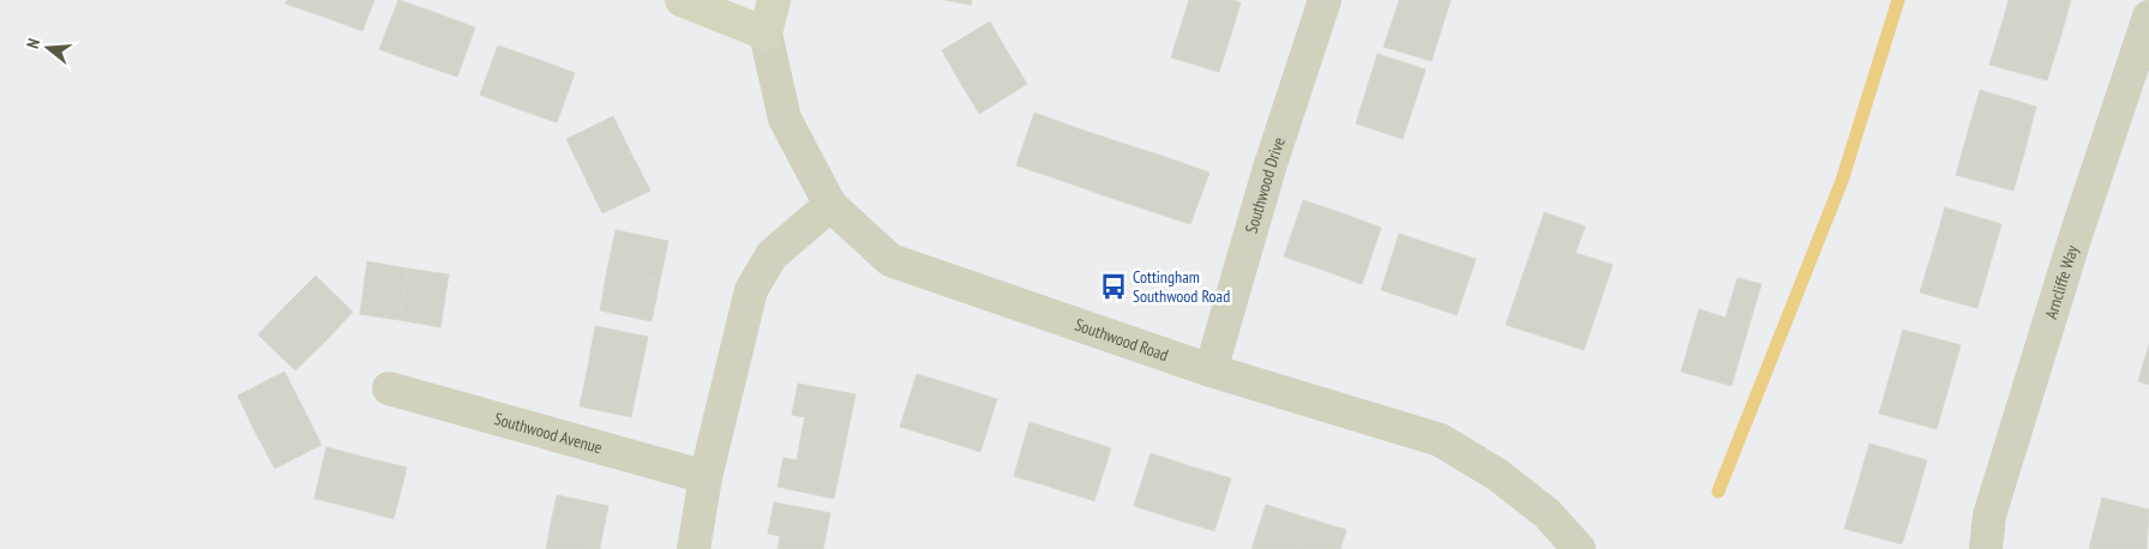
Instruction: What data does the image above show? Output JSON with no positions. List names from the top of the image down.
{
  "streets": {
    "street": [
      "Southwood Drive",
      "Arncliffe Way",
      "Southwood Road",
      "Southwood Avenue"
    ]
  },
  "crossings": [
    ["Southwood Drive", "Southwood Road"]
  ],
  "places": {
    "bus stop": ["Cottingham Southwood Road"]
  },
  "north": "left"
}
